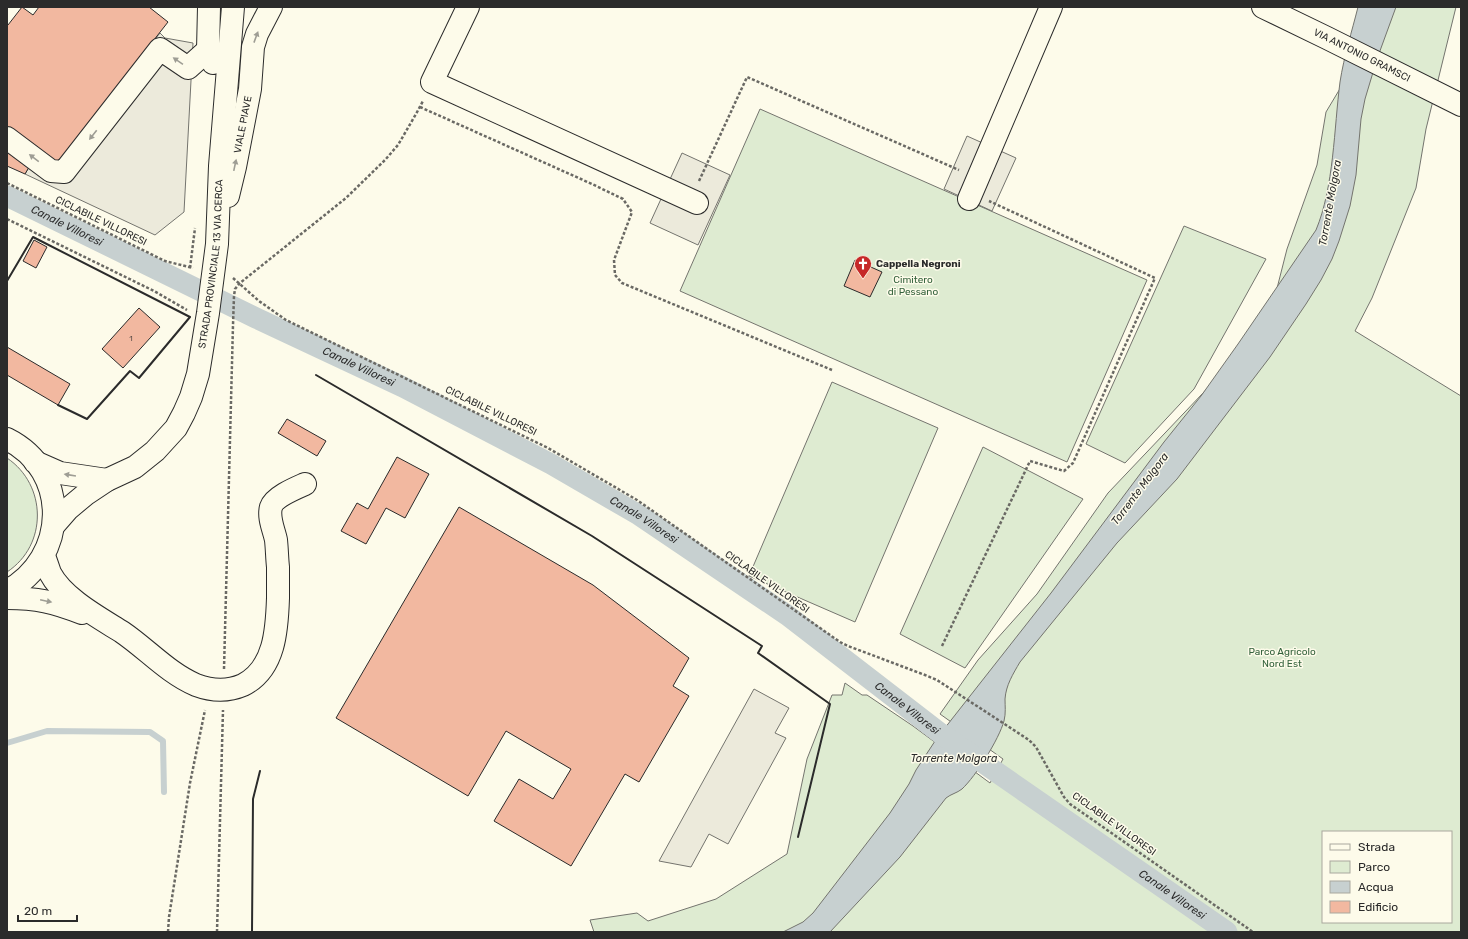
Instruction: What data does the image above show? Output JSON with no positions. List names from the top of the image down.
{
  "streets": {
    "street": ["VIA ANTONIO GRAMSCI", "VIALE PIAVE", "STRADA PROVINCIALE 13 VIA CERCA"],
    "path": ["CICLABILE VILLORESI"]
  },
  "crossings": [
    ["VIALE PIAVE", "STRADA PROVINCIALE 13 VIA CERCA"]
  ],
  "one_way": ["VIALE PIAVE"],
  "water": ["Torrente Molgora", "Canale Villoresi"],
  "parks": ["Cimitero di Pessano", "Parco Agricolo Nord Est"],
  "places": {
    "church": ["Cappella Negroni"]
  },
  "house_numbers": ["1"],
  "legend": [
    "Strada",
    "Parco",
    "Acqua",
    "Edificio"
  ],
  "scale_bar": "20 m"
}
